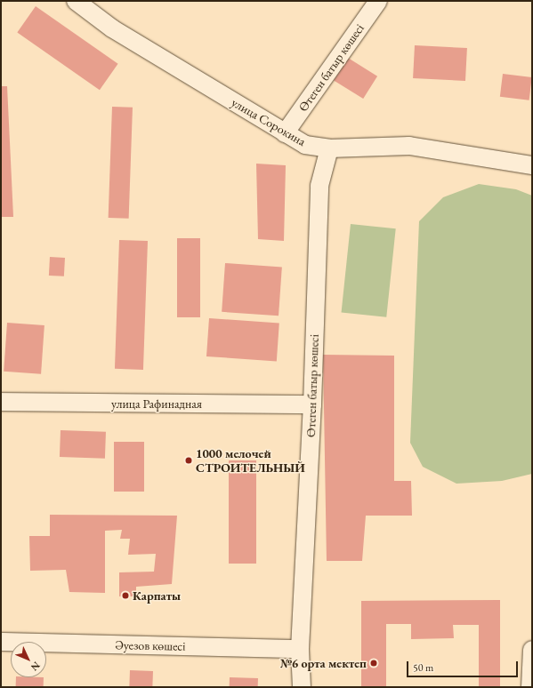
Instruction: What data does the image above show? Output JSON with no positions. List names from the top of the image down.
{
  "streets": {
    "street": [
      "Өтеген батыр көшесі",
      "улица Сорокина",
      "улица Рафинадная",
      "Әуезов көшесі"
    ]
  },
  "crossings": [
    ["Өтеген батыр көшесі", "улица Сорокина"],
    ["Өтеген батыр көшесі", "улица Рафинадная"],
    ["Өтеген батыр көшесі", "Әуезов көшесі"]
  ],
  "places": ["1000 мелочей СТРОИТЕЛЬНЫЙ", "Карпаты", "№6 орта мектеп"],
  "scale_bar": "50 m",
  "north": "bottom right"
}
